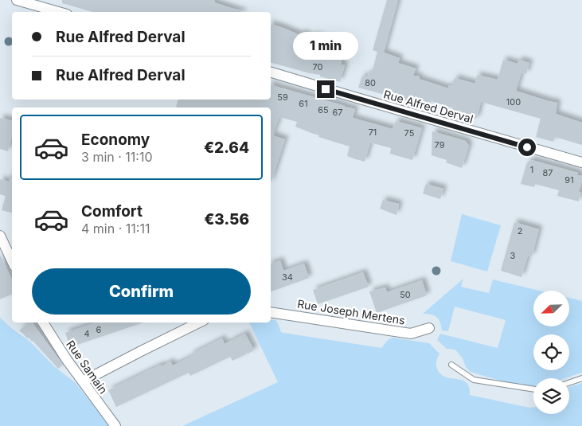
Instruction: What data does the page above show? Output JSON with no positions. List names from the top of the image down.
{
  "streets": {
    "street": ["Rue Alfred Derval", "Rue Joseph Mertens", "Rue Samain"]
  },
  "house_numbers": [
    "70",
    "80",
    "59",
    "100",
    "61",
    "65",
    "67",
    "71",
    "75",
    "79",
    "1",
    "87",
    "91",
    "2",
    "3",
    "34",
    "50",
    "6",
    "4"
  ],
  "north": "bottom left",
  "page": {
    "banner": ["Rue Alfred Derval", "Rue Alfred Derval"],
    "bubble": "1 min",
    "list": [
      {
        "name": "Economy",
        "note": "3 min · 11:10",
        "value": "€2.64"
      },
      {
        "name": "Comfort",
        "note": "4 min · 11:11",
        "value": "€3.56"
      }
    ],
    "buttons": "Confirm"
  }
}
